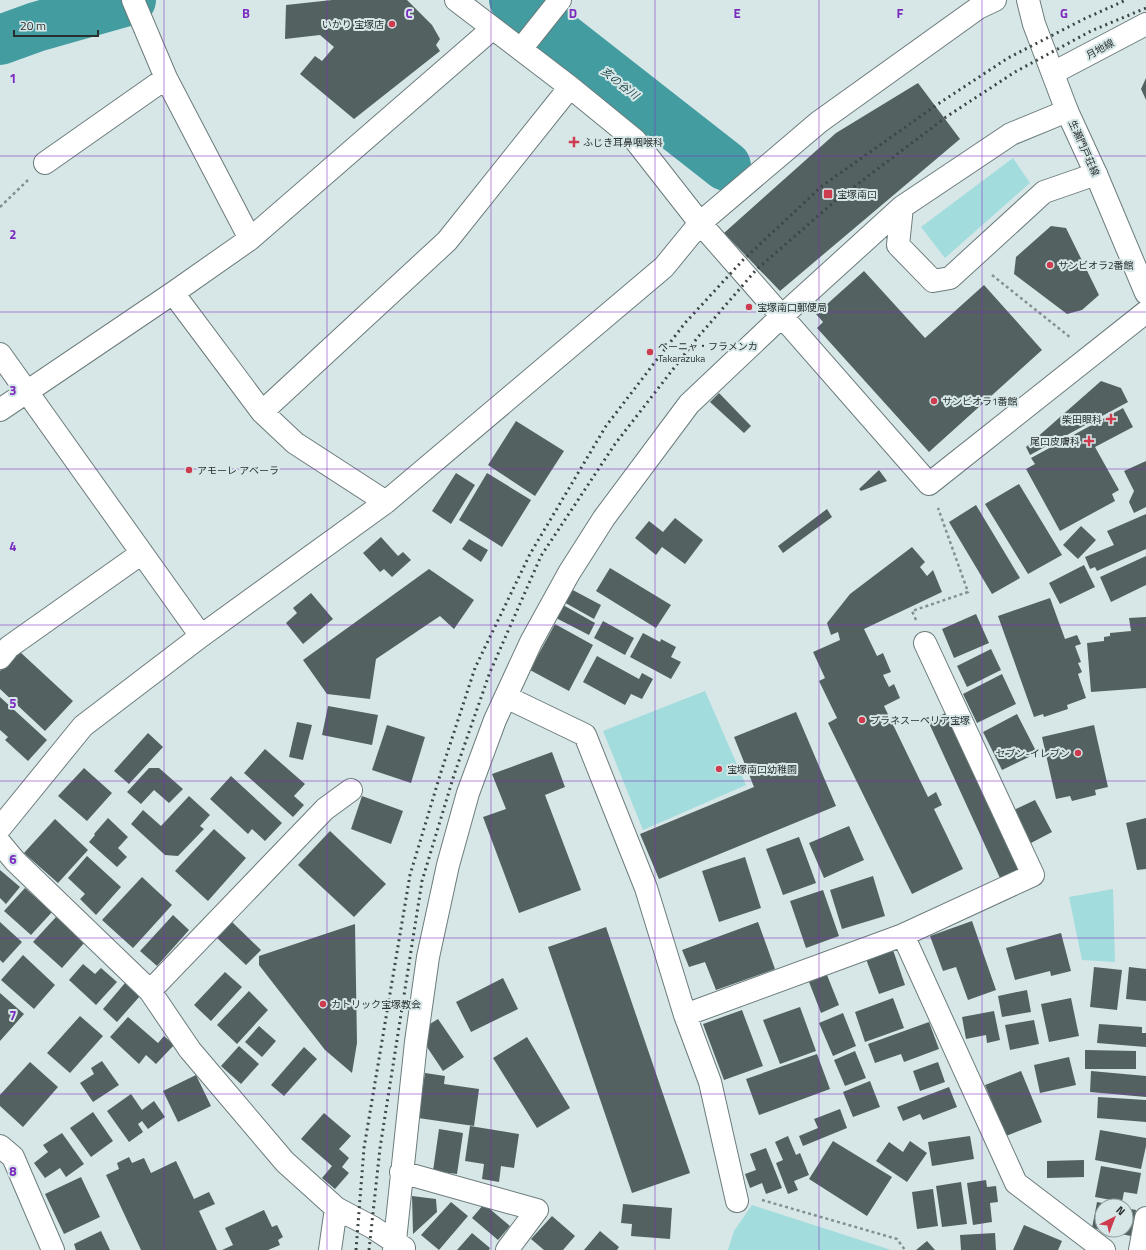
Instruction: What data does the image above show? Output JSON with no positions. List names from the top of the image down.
{
  "streets": {
    "street": ["月地線", "生瀬門戸荘線"]
  },
  "crossings": [
    ["月地線", "生瀬門戸荘線"]
  ],
  "water": ["亥の谷川"],
  "places": {
    "other": [
      "いかり 宝塚店",
      "サンビオラ2番館",
      "宝塚南口郵便局",
      "ペーニャ・フラメンカ Takarazuka",
      "サンビオラ1番館",
      "アモーレ アベーラ",
      "プラネスーペリア宝塚",
      "セブン-イレブン",
      "宝塚南口幼稚園",
      "カトリック宝塚教会"
    ],
    "health": ["ふじき耳鼻咽喉科", "柴田眼科", "尾口皮膚科"],
    "transit": ["宝塚南口"]
  },
  "scale_bar": "20 m",
  "north": "top right",
  "grid": {
    "columns": [
      "B",
      "C",
      "D",
      "E",
      "F",
      "G"
    ],
    "rows": [
      "1",
      "2",
      "3",
      "4",
      "5",
      "6",
      "7",
      "8"
    ]
  }
}
